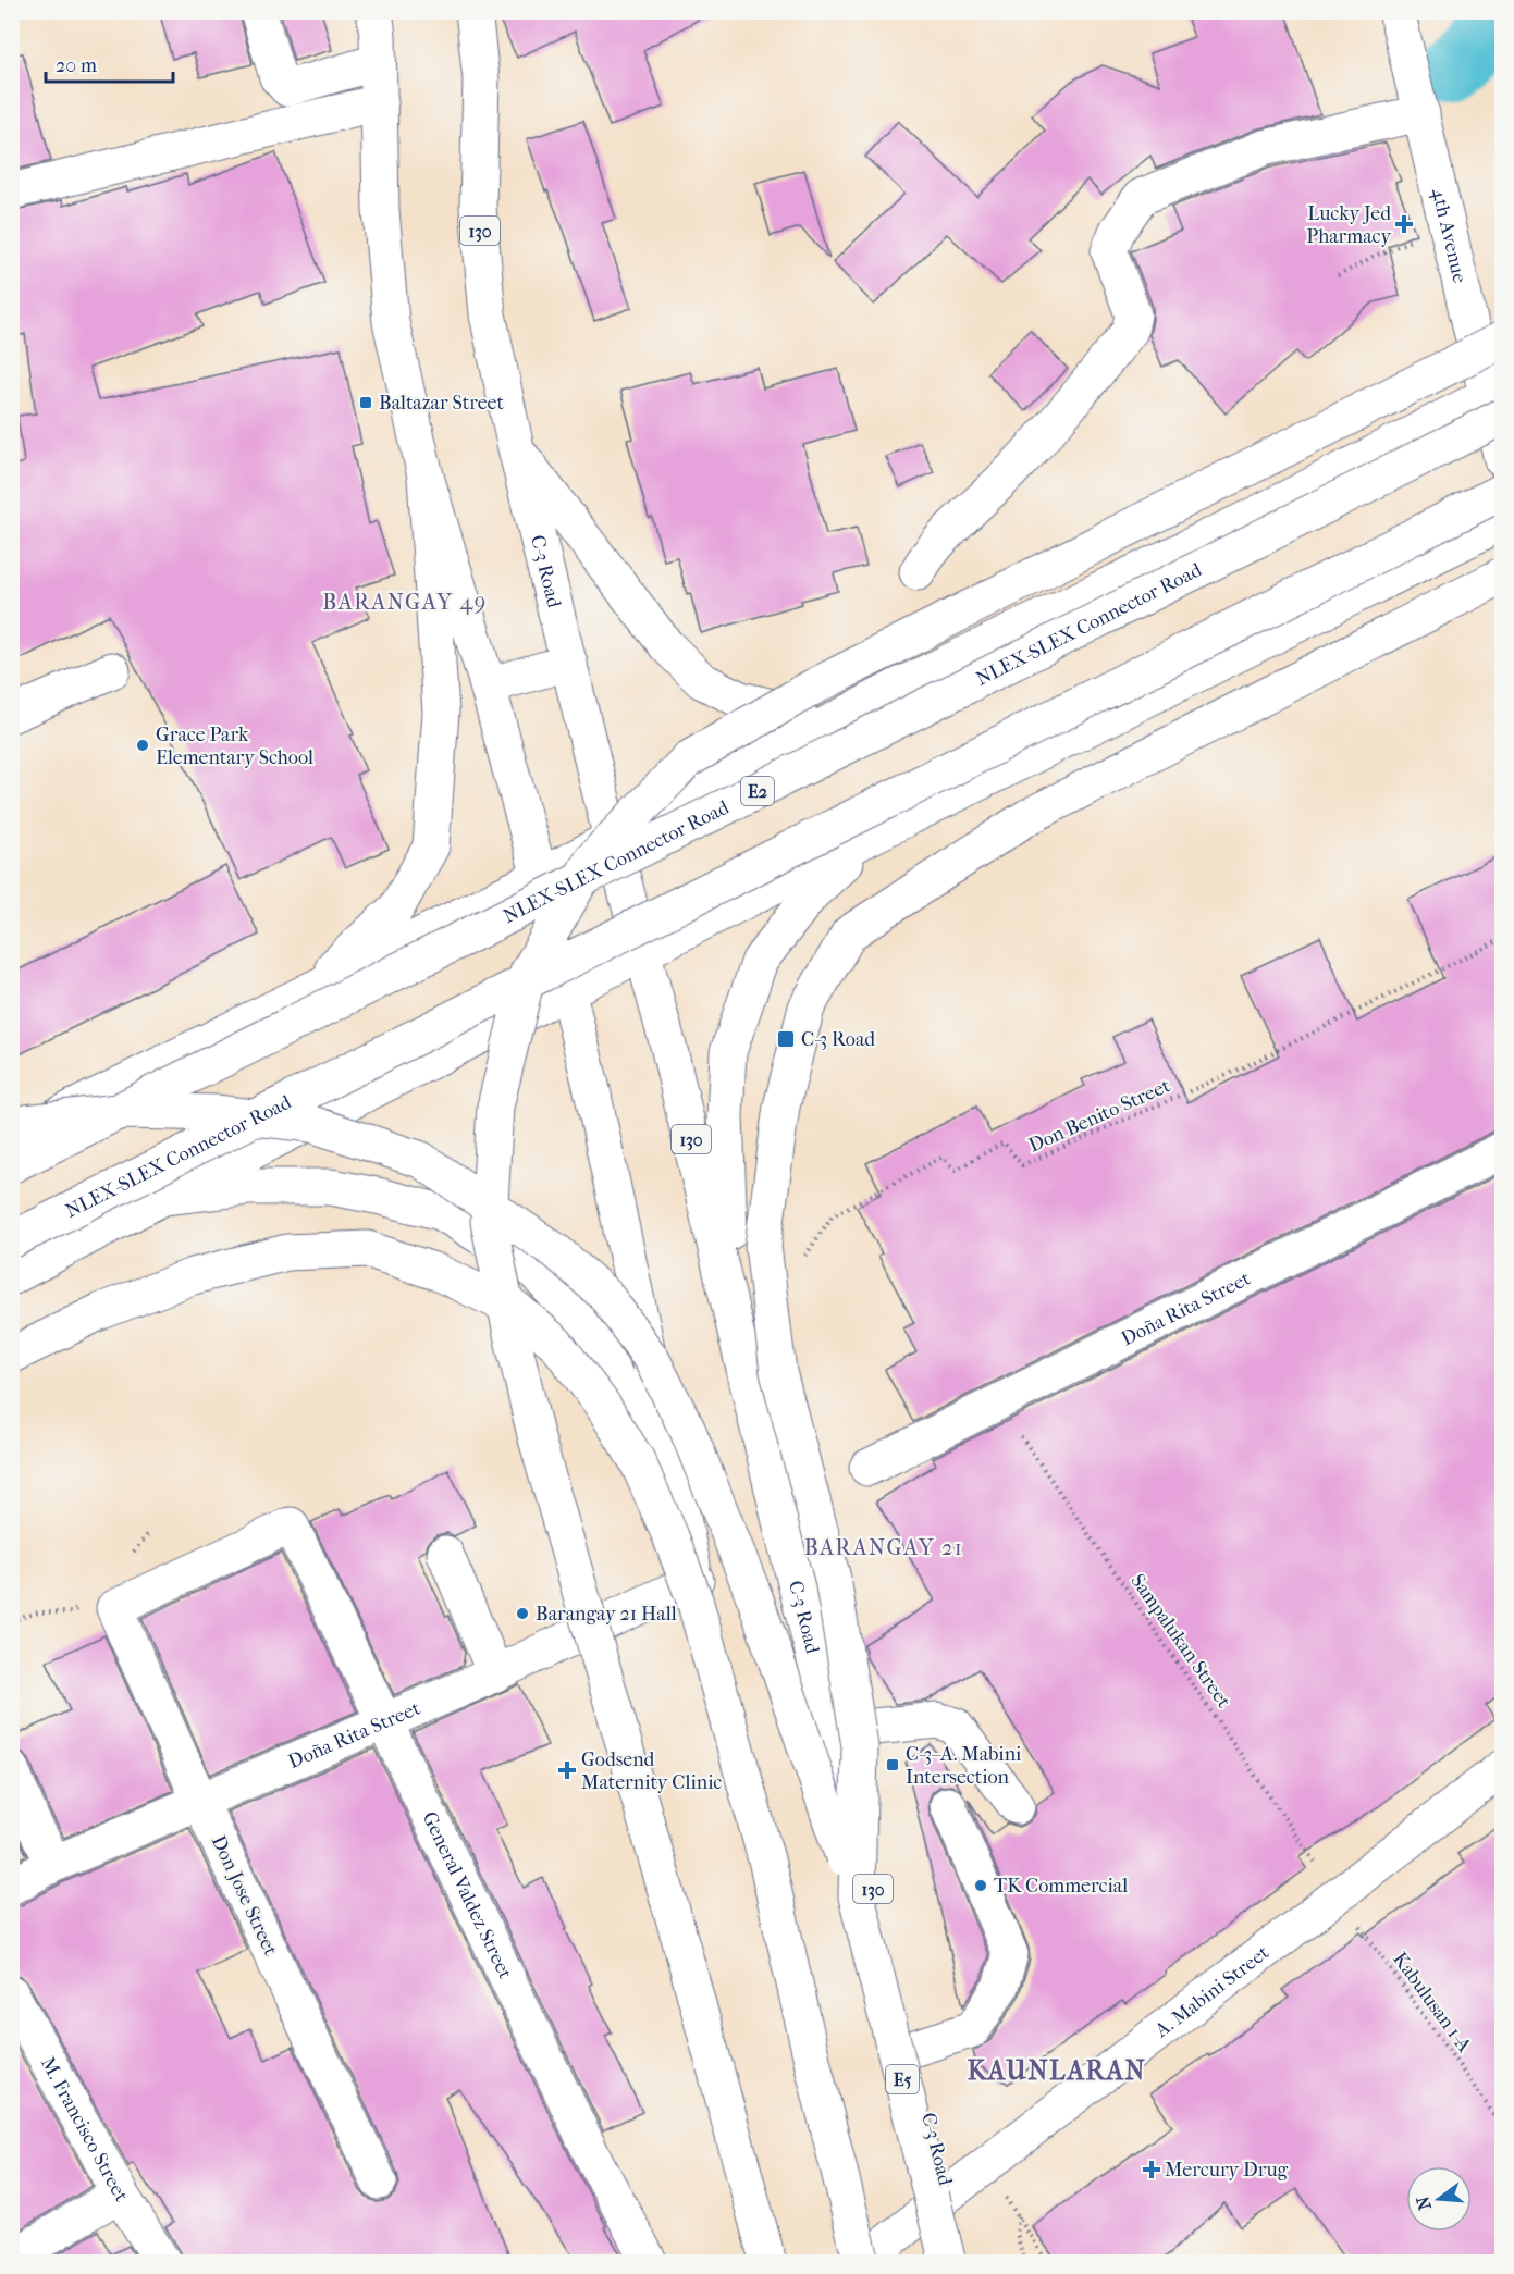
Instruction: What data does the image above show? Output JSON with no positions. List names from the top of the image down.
{
  "streets": {
    "main road": [
      "130",
      "4th Avenue",
      "C-3 Road",
      "NLEX-SLEX Connector Road",
      "E2",
      "Doña Rita Street",
      "Don Jose Street",
      "General Valdez Street",
      "A. Mabini Street",
      "E5",
      "M. Francisco Street"
    ],
    "path": ["Don Benito Street", "Sampalukan Street", "Kabulusan 1-A"]
  },
  "crossings": [
    ["4th Avenue", "NLEX-SLEX Connector Road"],
    ["C-3 Road", "A. Mabini Street"],
    ["Doña Rita Street", "Sampalukan Street"],
    ["Doña Rita Street", "Don Jose Street"],
    ["Doña Rita Street", "General Valdez Street"],
    ["Sampalukan Street", "A. Mabini Street"],
    ["Sampalukan Street", "Kabulusan 1-A"],
    ["Don Jose Street", "General Valdez Street"],
    ["A. Mabini Street", "Kabulusan 1-A"]
  ],
  "districts": ["BARANGAY 49", "BARANGAY 21", "KAUNLARAN"],
  "places": {
    "health": ["Lucky Jed Pharmacy", "Godsend Maternity Clinic", "Mercury Drug"],
    "transit": ["Baltazar Street", "C-3 Road", "C-3–A. Mabini Intersection"],
    "other": ["Grace Park Elementary School", "Barangay 21 Hall", "TK Commercial"]
  },
  "scale_bar": "20 m",
  "north": "left"
}
